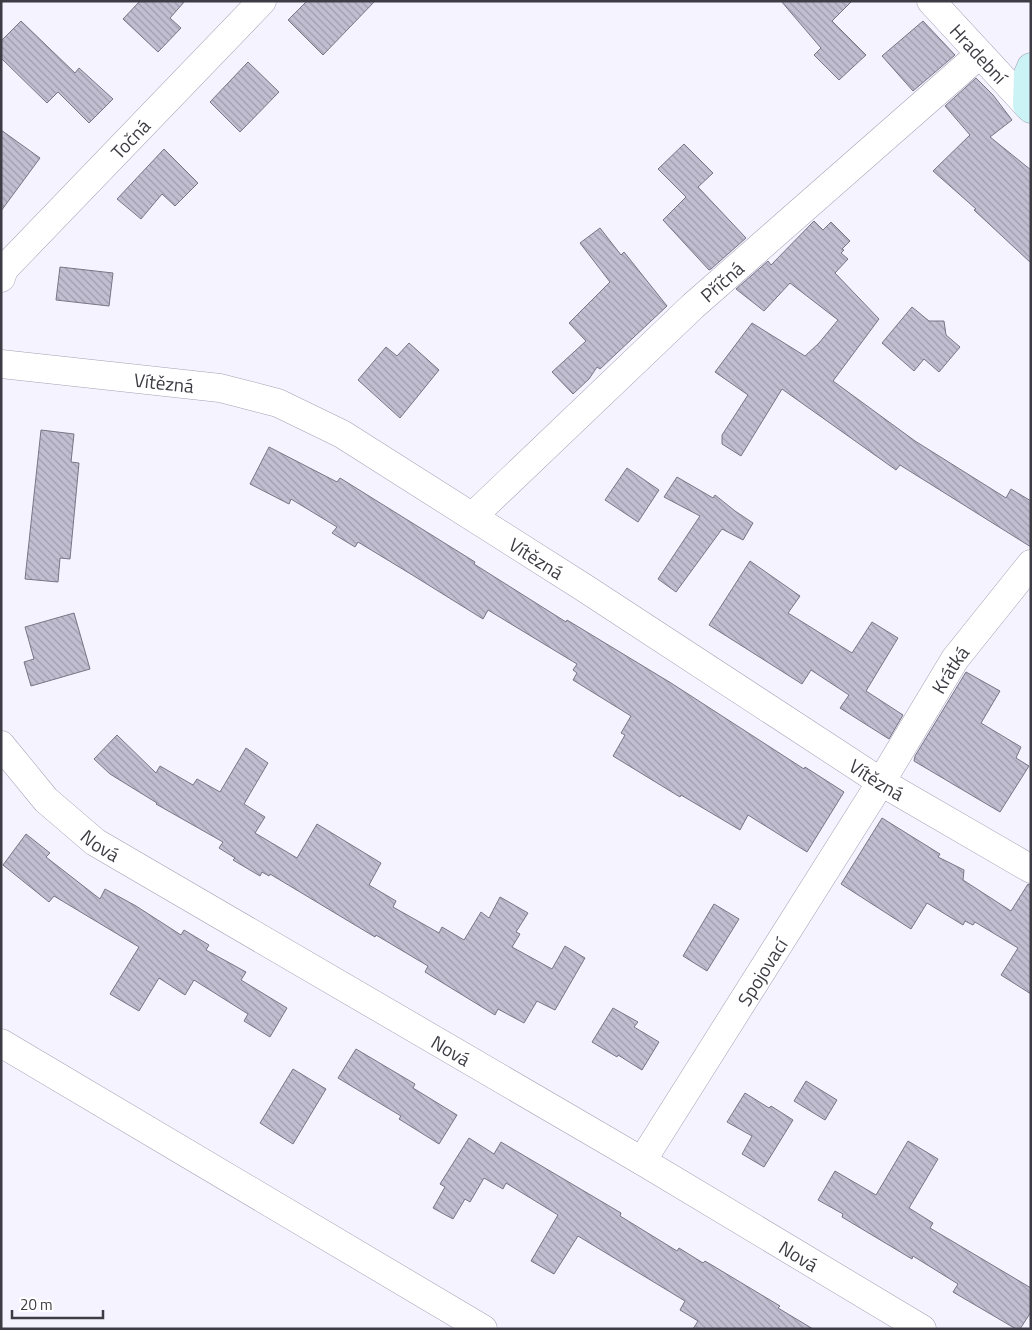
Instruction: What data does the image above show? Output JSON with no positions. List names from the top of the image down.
{
  "streets": {
    "street": [
      "Hradební",
      "Točná",
      "Příčná",
      "Vítězná",
      "Krátká",
      "Nová",
      "Spojovací"
    ]
  },
  "crossings": [
    ["Hradební", "Příčná"],
    ["Příčná", "Vítězná"],
    ["Vítězná", "Krátká"],
    ["Vítězná", "Spojovací"],
    ["Krátká", "Spojovací"],
    ["Nová", "Spojovací"]
  ],
  "scale_bar": "20 m"
}
